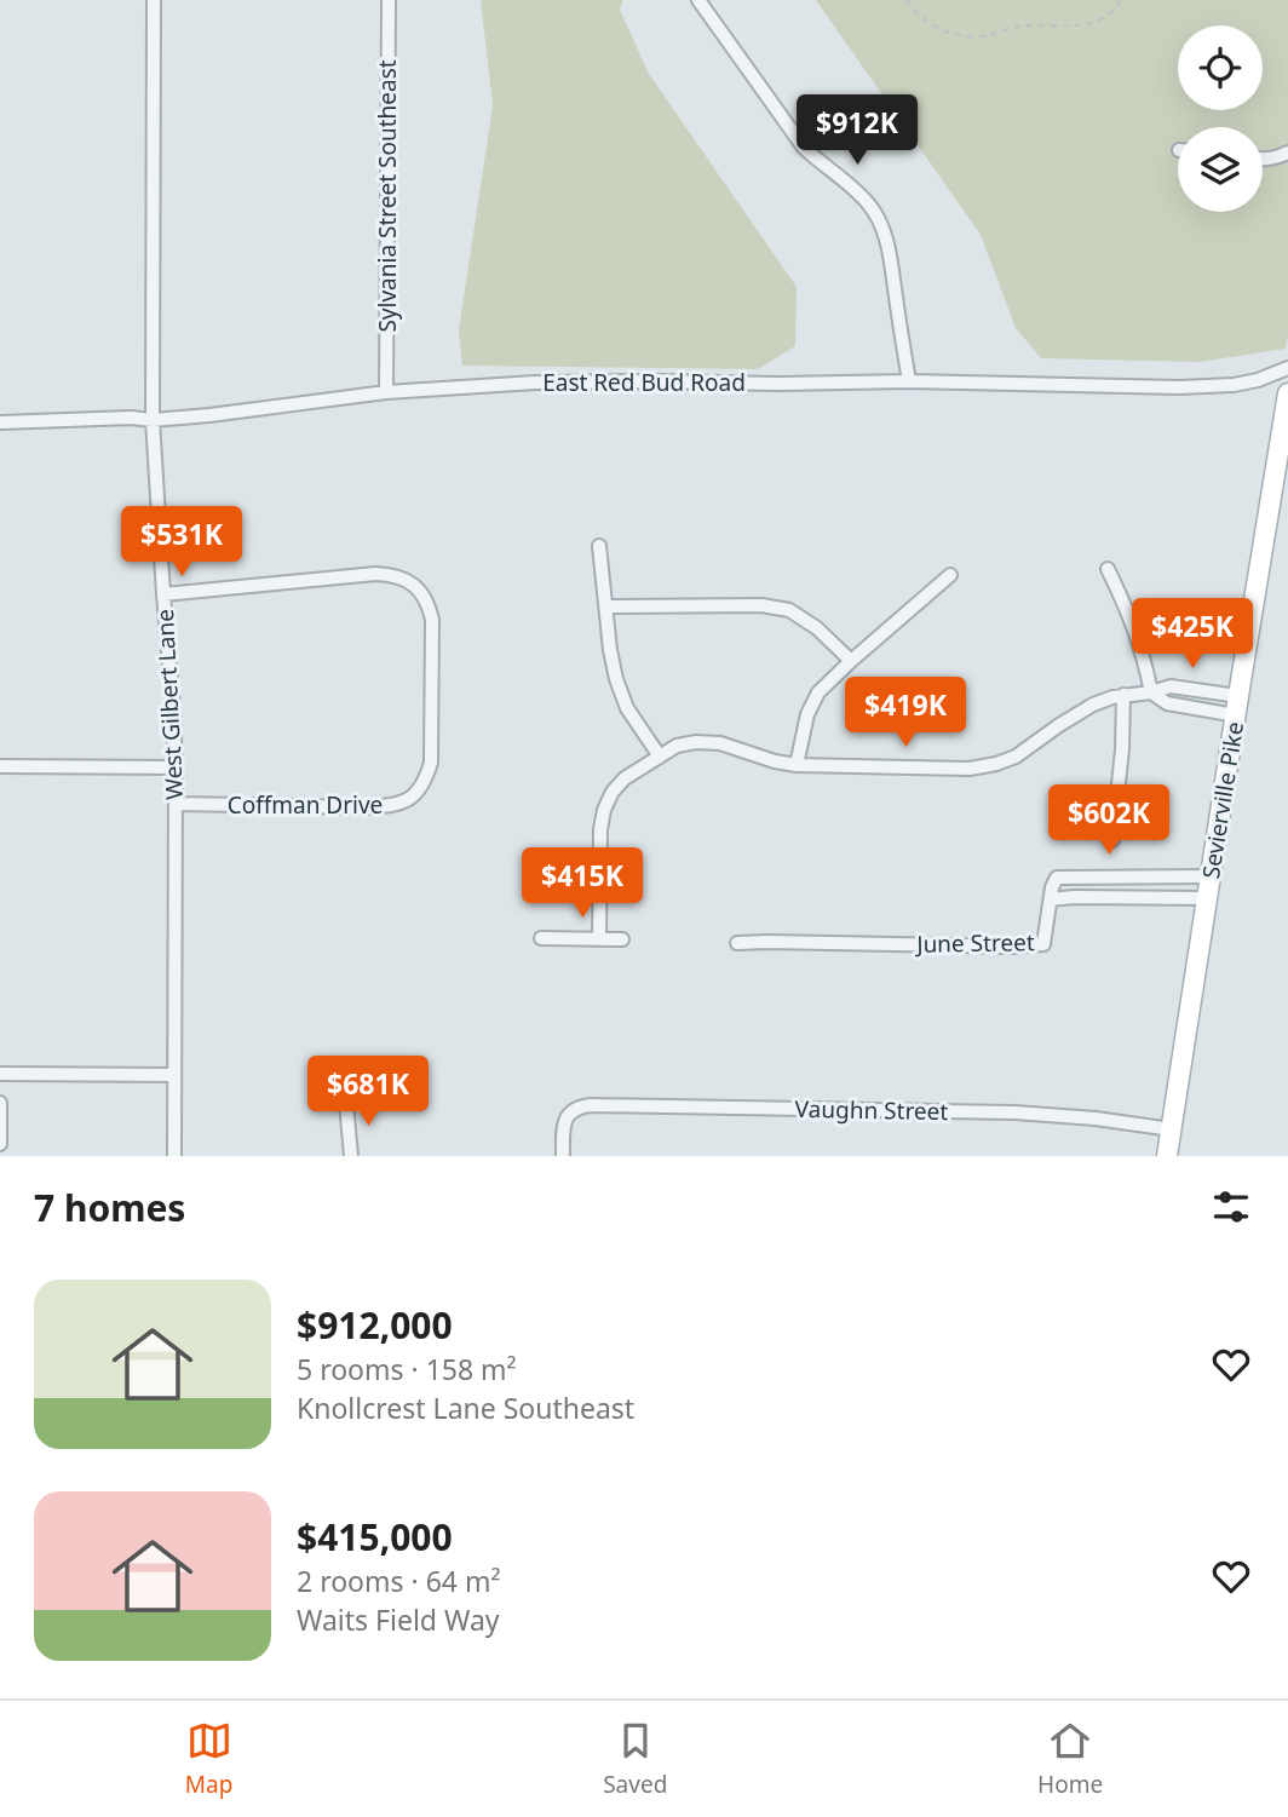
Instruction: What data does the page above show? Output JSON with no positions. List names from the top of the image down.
{
  "streets": {
    "street": [
      "Sylvania Street Southeast",
      "East Red Bud Road",
      "West Gilbert Lane",
      "Sevierville Pike",
      "Coffman Drive",
      "June Street",
      "Vaughn Street"
    ]
  },
  "crossings": [
    ["Sylvania Street Southeast", "East Red Bud Road"],
    ["East Red Bud Road", "West Gilbert Lane"],
    ["West Gilbert Lane", "Coffman Drive"],
    ["Sevierville Pike", "June Street"],
    ["Sevierville Pike", "Vaughn Street"]
  ],
  "page": {
    "price": [
      "$912K",
      "$531K",
      "$425K",
      "$419K",
      "$602K",
      "$415K",
      "$681K"
    ],
    "heading": "7 homes",
    "list": [
      {
        "name": "$912,000",
        "note": "5 rooms · 158 m² · Knollcrest Lane Southeast"
      },
      {
        "name": "$415,000",
        "note": "2 rooms · 64 m² · Waits Field Way"
      }
    ],
    "tabs": ["Map", "Saved", "Home"]
  }
}
